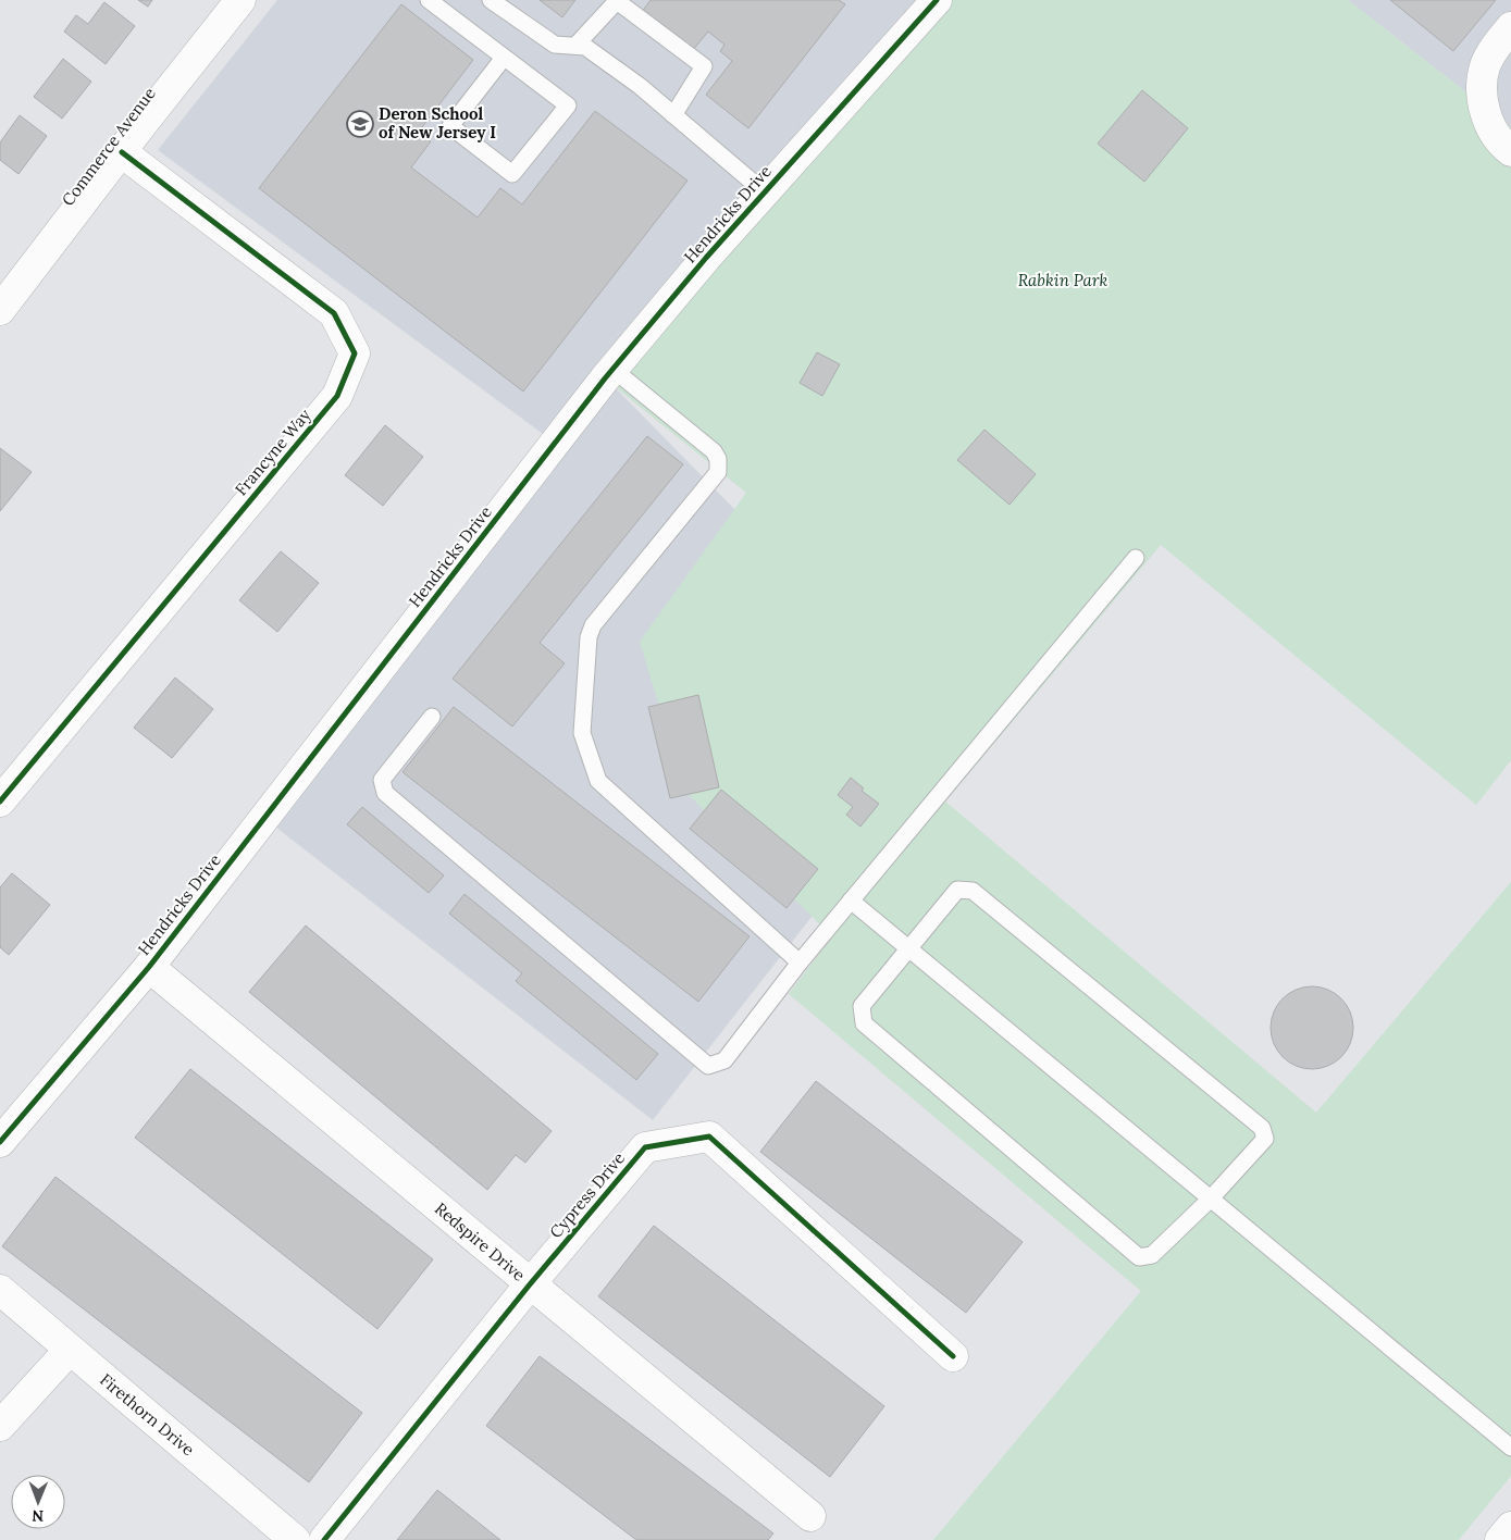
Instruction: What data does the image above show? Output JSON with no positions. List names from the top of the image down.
{
  "streets": {
    "street": [
      "Commerce Avenue",
      "Hendricks Drive",
      "Francyne Way",
      "Cypress Drive",
      "Redspire Drive",
      "Firethorn Drive"
    ]
  },
  "crossings": [
    ["Commerce Avenue", "Francyne Way"],
    ["Hendricks Drive", "Redspire Drive"],
    ["Cypress Drive", "Redspire Drive"]
  ],
  "parks": ["Rabkin Park"],
  "places": {
    "school or university": ["Deron School of New Jersey I"]
  },
  "north": "bottom"
}
